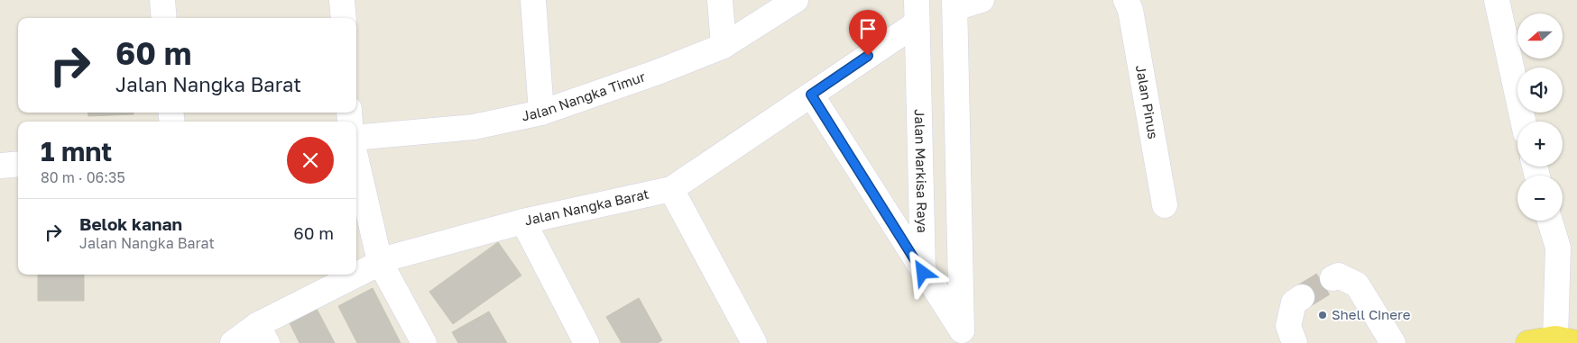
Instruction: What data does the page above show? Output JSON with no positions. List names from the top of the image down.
{
  "streets": {
    "street": [
      "Jalan Nangka Timur",
      "Jalan Pinus",
      "Jalan Markisa Raya",
      "Jalan Nangka Barat"
    ]
  },
  "crossings": [
    ["Jalan Markisa Raya", "Jalan Nangka Barat"]
  ],
  "places": ["Shell Cinere"],
  "north": "left",
  "page": {
    "map_buttons": ["+", "−"],
    "turn": ["60 m", "Jalan Nangka Barat"],
    "heading": ["1 mnt", "80 m · 06:35"],
    "list": [
      {
        "name": "Belok kanan",
        "note": "Jalan Nangka Barat",
        "value": "60 m"
      }
    ]
  }
}
